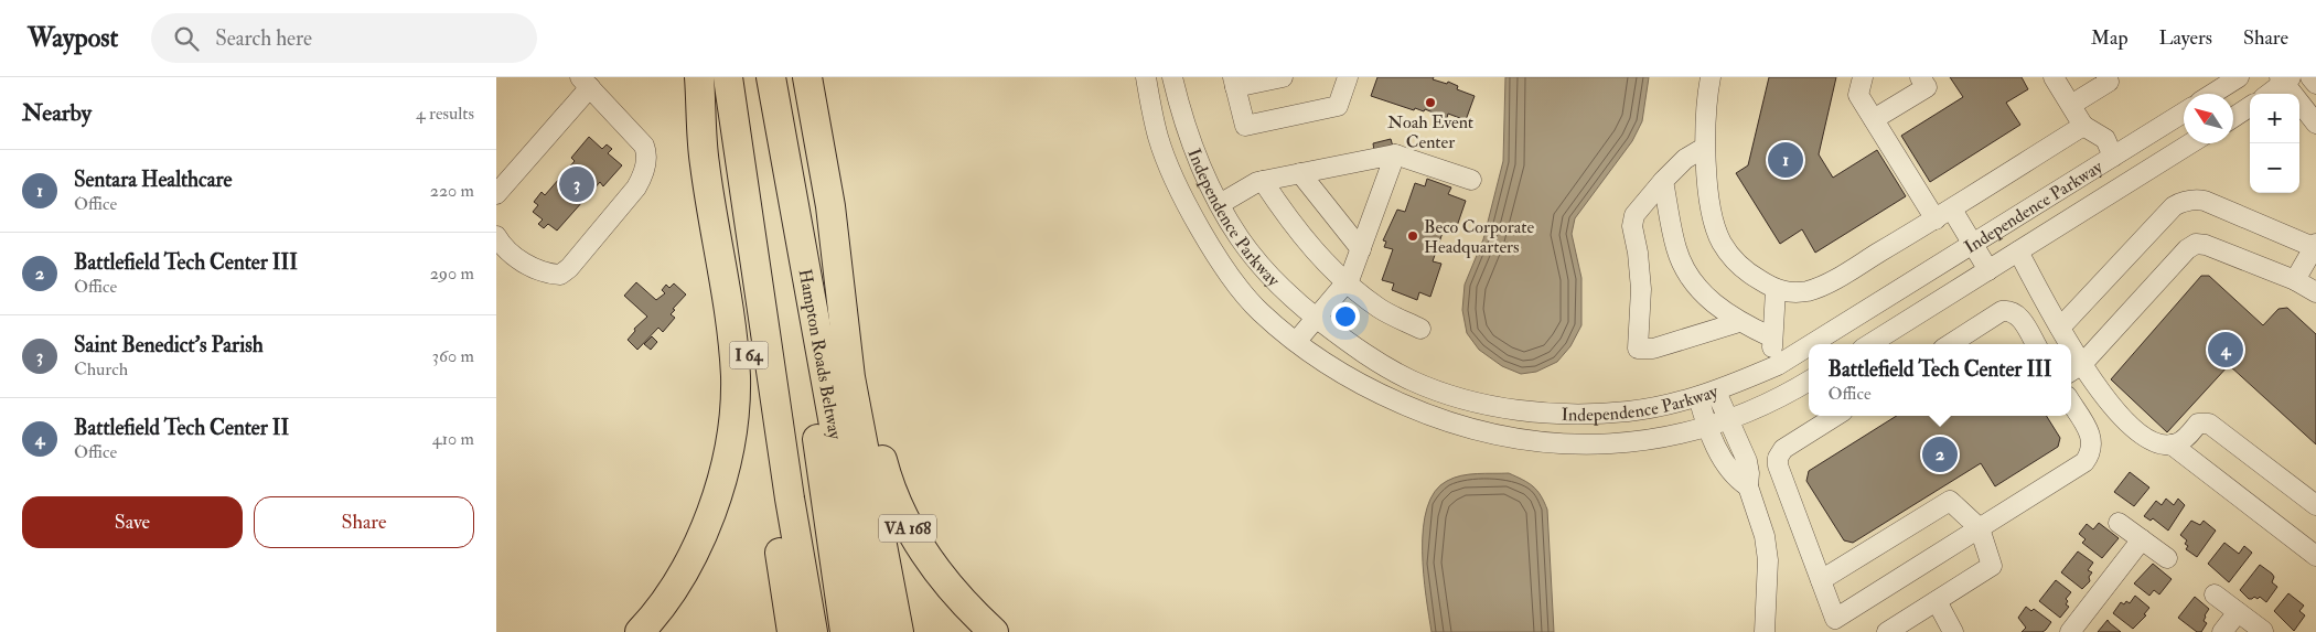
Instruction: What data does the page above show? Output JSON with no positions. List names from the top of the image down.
{
  "streets": {
    "highway": ["Hampton Roads Beltway", "I 64", "VA 168"],
    "street": ["Independence Parkway"]
  },
  "places": ["Noah Event Center", "Beco Corporate Headquarters"],
  "north": "top left",
  "page": {
    "header": "Waypost",
    "search": "Search here",
    "nav": ["Map", "Layers", "Share"],
    "heading": ["Nearby", "4 results"],
    "map_buttons": ["+", "−"],
    "pins": [
      "1",
      "3",
      "4",
      "2"
    ],
    "list": [
      {
        "mark": "1",
        "name": "Sentara Healthcare",
        "note": "Office",
        "value": "220 m"
      },
      {
        "mark": "2",
        "name": "Battlefield Tech Center III",
        "note": "Office",
        "value": "290 m"
      },
      {
        "mark": "3",
        "name": "Saint Benedict's Parish",
        "note": "Church",
        "value": "360 m"
      },
      {
        "mark": "4",
        "name": "Battlefield Tech Center II",
        "note": "Office",
        "value": "410 m"
      }
    ],
    "popup": ["Battlefield Tech Center III", "Office"],
    "buttons": ["Save", "Share"]
  }
}
